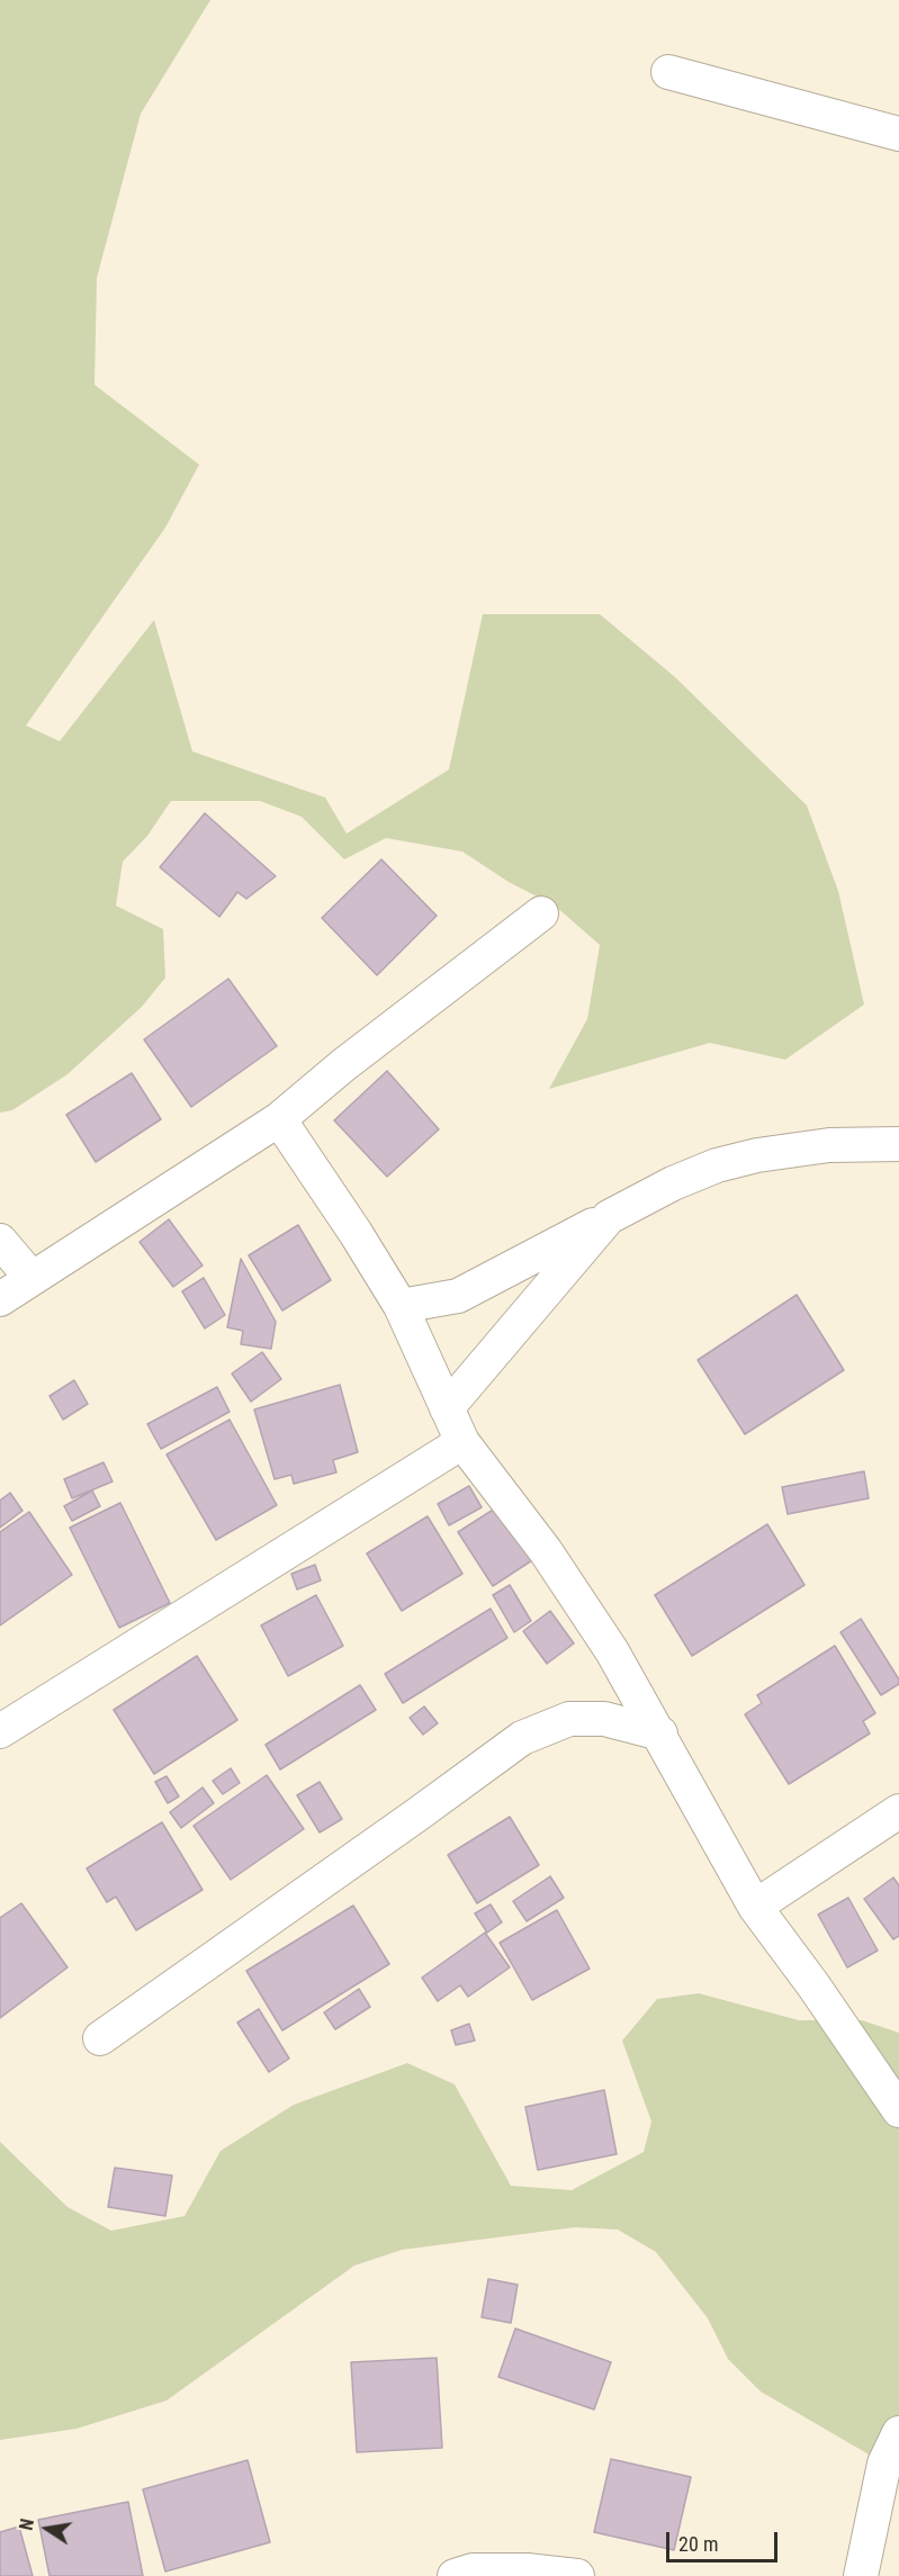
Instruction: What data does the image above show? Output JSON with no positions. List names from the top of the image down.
{
  "scale_bar": "20 m",
  "north": "left"
}
